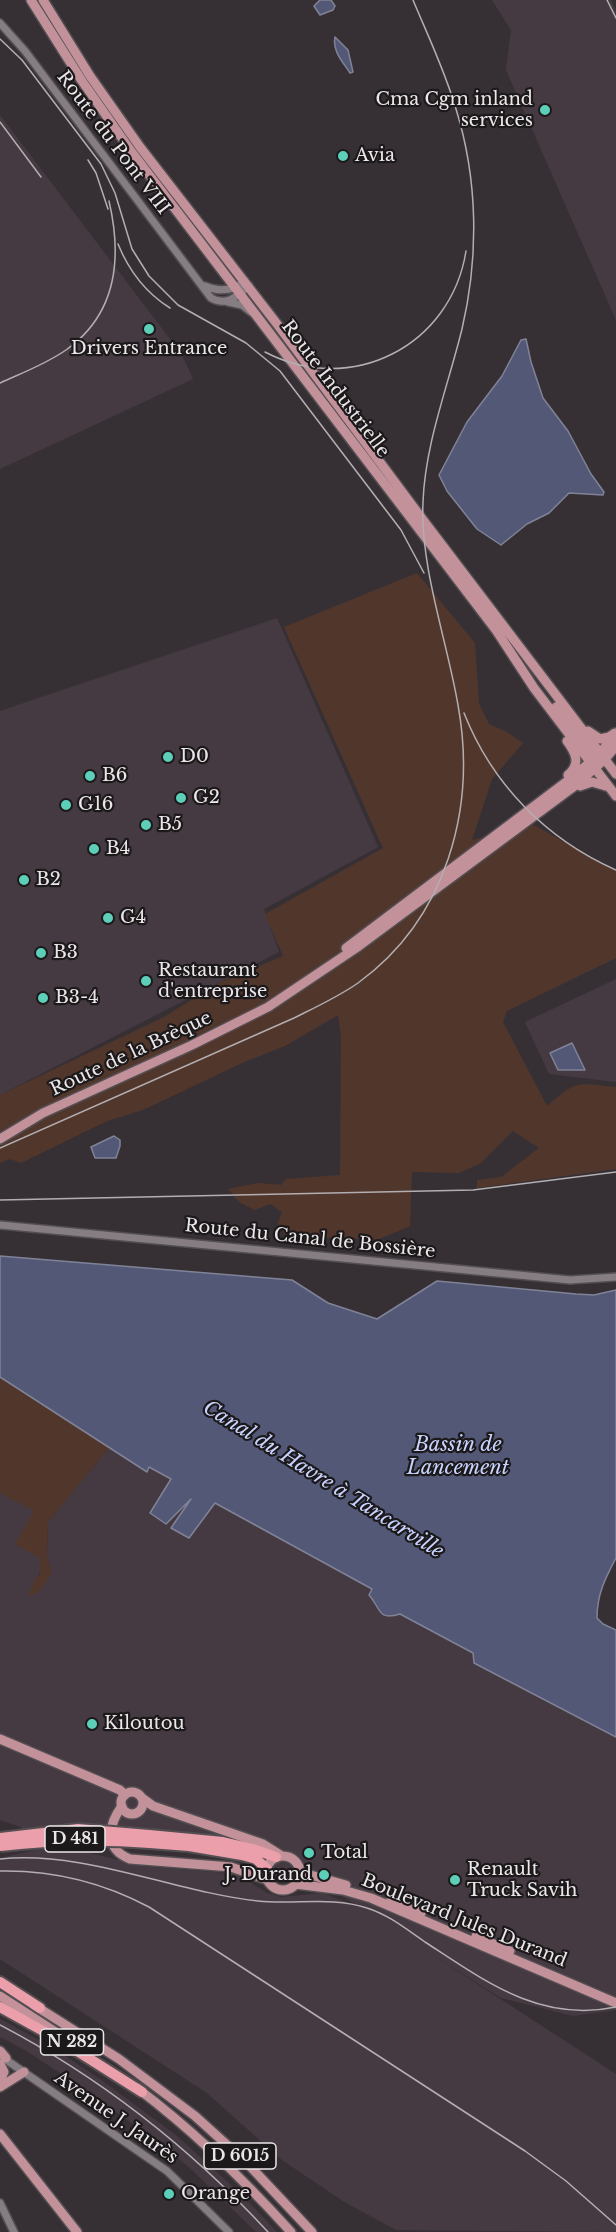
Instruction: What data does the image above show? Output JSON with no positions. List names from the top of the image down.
{
  "streets": {
    "highway": ["D 481", "D 6015"],
    "main road": [
      "Route Industrielle",
      "Route de la Brèque",
      "Boulevard Jules Durand",
      "N 282"
    ],
    "street": ["Route du Pont VIII", "Route du Canal de Bossière", "Avenue J. Jaurès"]
  },
  "crossings": [
    ["Route du Pont VIII", "Route Industrielle"],
    ["Route Industrielle", "Route de la Brèque"],
    ["D 481", "Boulevard Jules Durand"],
    ["N 282", "D 6015"]
  ],
  "water": ["Bassin de Lancement", "Canal du Havre à Tancarville"],
  "places": [
    "Cma Cgm inland services",
    "Avia",
    "Drivers Entrance",
    "D0",
    "B6",
    "G2",
    "G16",
    "B5",
    "B4",
    "B2",
    "G4",
    "B3",
    "Restaurant d'entreprise",
    "B3-4",
    "Kiloutou",
    "Total",
    "J. Durand",
    "Renault Truck Savih",
    "Orange"
  ]
}
